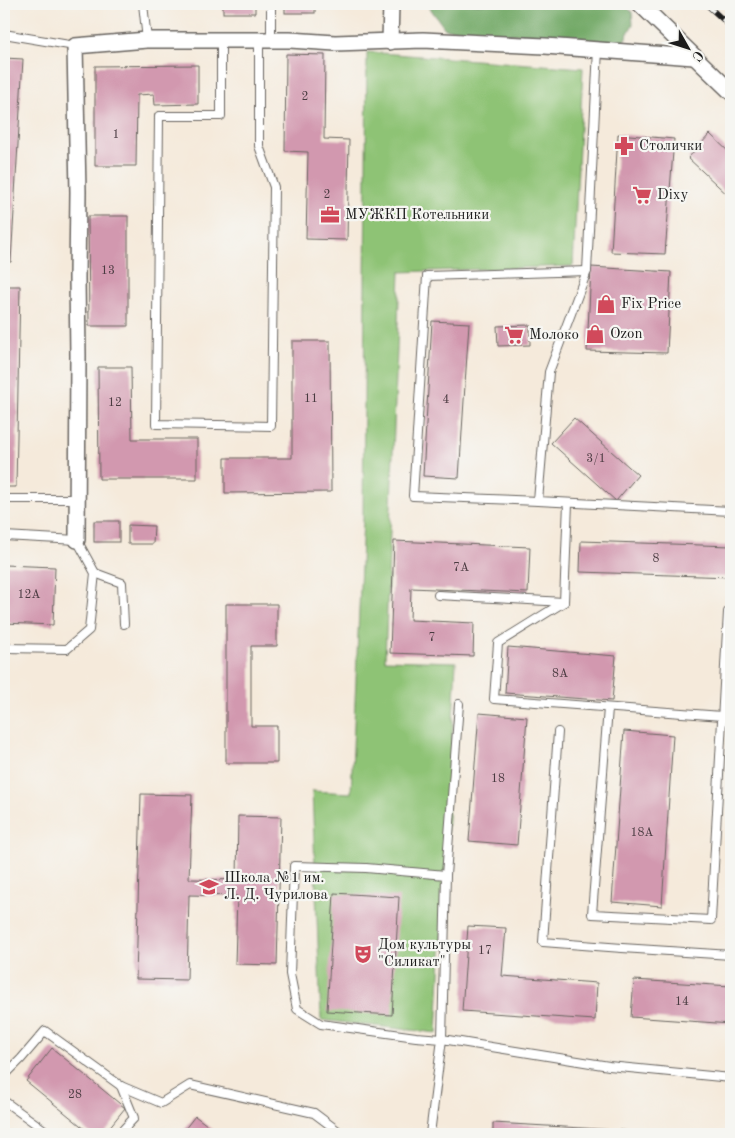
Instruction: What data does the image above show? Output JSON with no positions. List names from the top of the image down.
{
  "places": {
    "pharmacy": ["Столички"],
    "supermarket": ["Dixy", "Молоко"],
    "office": ["МУЖКП Котельники"],
    "shop": ["Fix Price", "Ozon"],
    "school or university": ["Школа №1 им. Л. Д. Чурилова"],
    "theatre": ["Дом культуры \"Силикат\""]
  },
  "house_numbers": [
    "2",
    "1",
    "2",
    "13",
    "11",
    "4",
    "12",
    "3/1",
    "8",
    "7А",
    "12А",
    "7",
    "8А",
    "18",
    "18А",
    "17",
    "14",
    "28"
  ],
  "north": "bottom right"
}
